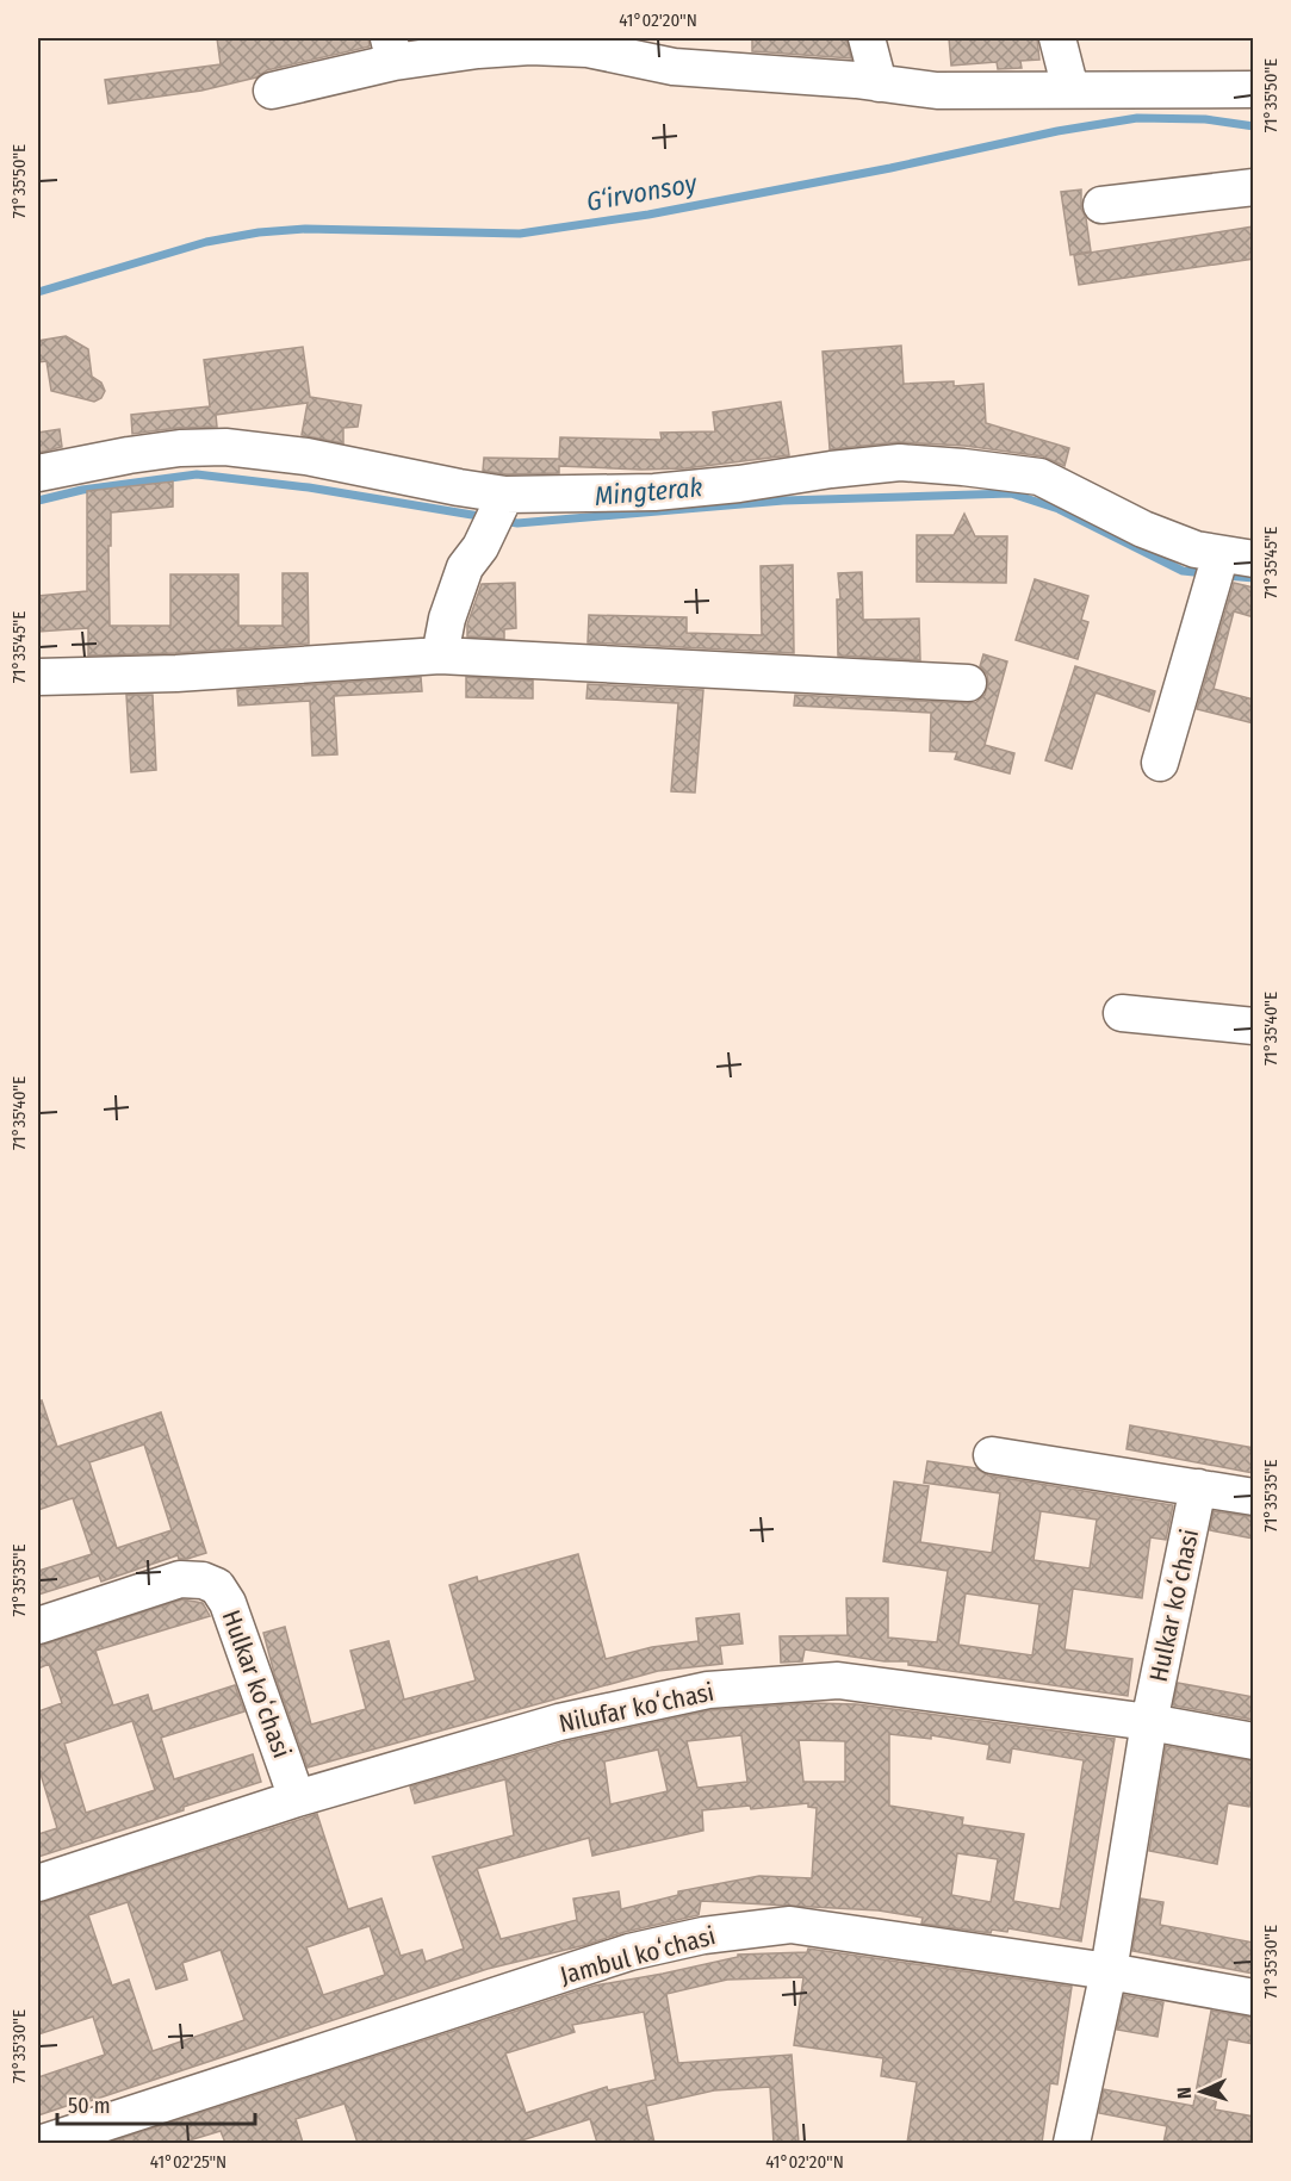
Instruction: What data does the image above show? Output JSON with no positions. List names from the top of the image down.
{
  "streets": {
    "street": ["Hulkar koʻchasi", "Nilufar koʻchasi", "Jambul koʻchasi"]
  },
  "crossings": [
    ["Hulkar koʻchasi", "Nilufar koʻchasi"],
    ["Hulkar koʻchasi", "Jambul koʻchasi"]
  ],
  "water": ["G‘irvonsoy", "Mingterak"],
  "scale_bar": "50 m",
  "north": "left",
  "coordinates": [
    "41°02'20\"N",
    "71°35'50\"E",
    "71°35'45\"E",
    "71°35'40\"E",
    "71°35'35\"E",
    "71°35'30\"E",
    "41°02'25\"N"
  ]
}
